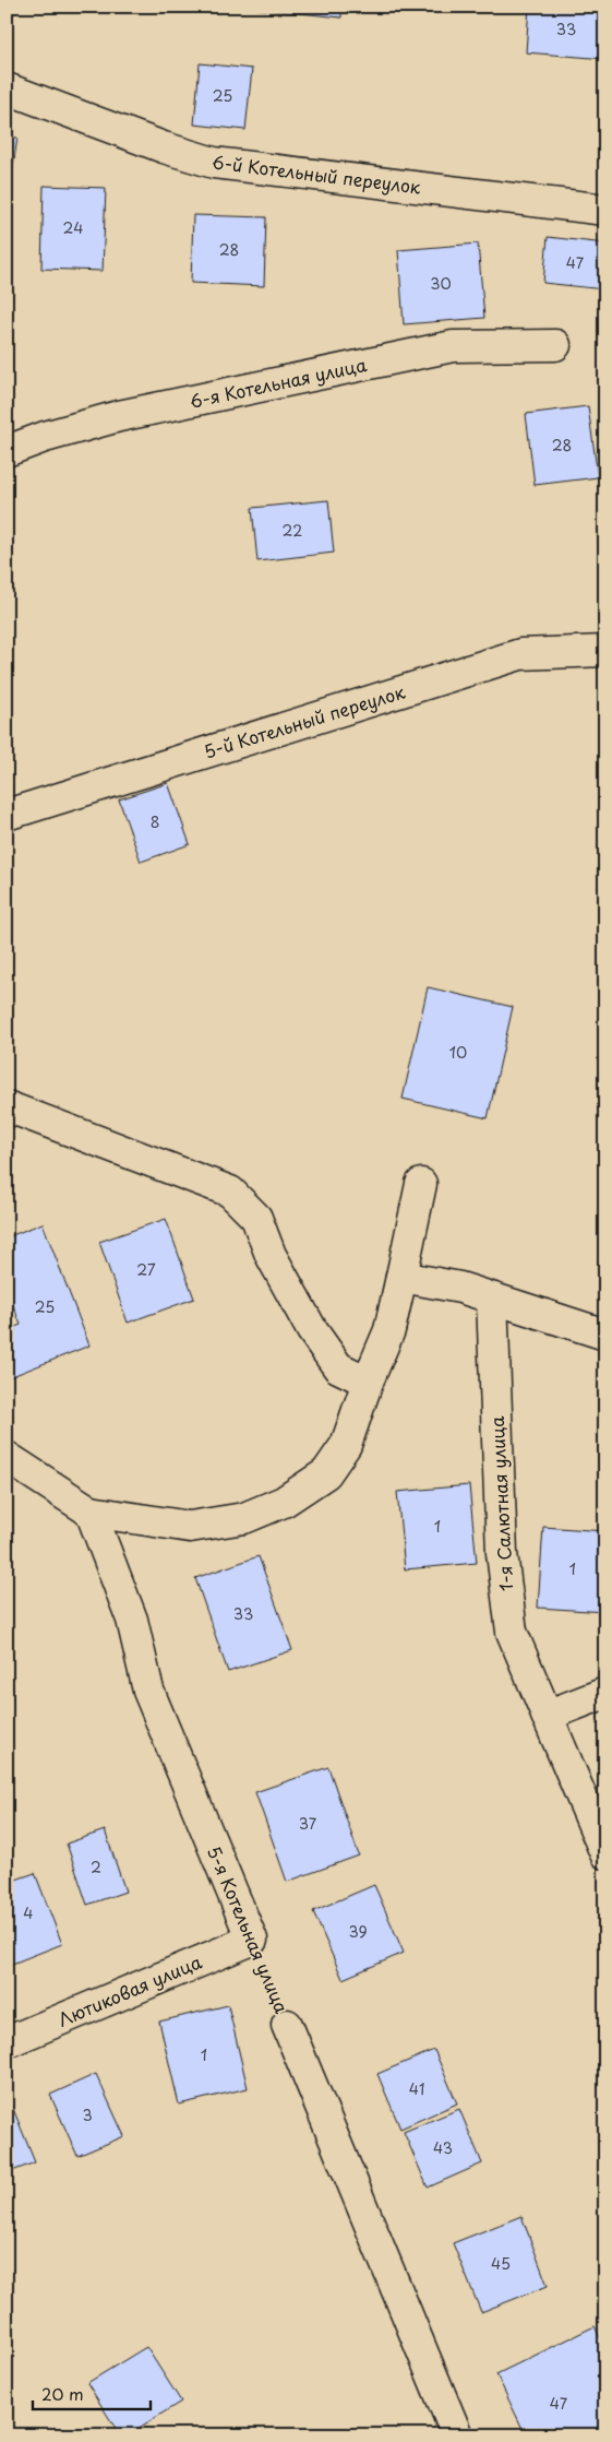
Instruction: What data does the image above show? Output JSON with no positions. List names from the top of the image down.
{
  "streets": {
    "street": [
      "6-й Котельный переулок",
      "6-я Котельная улица",
      "5-й Котельный переулок",
      "1-я Салютная улица",
      "5-я Котельная улица",
      "Лютиковая улица"
    ]
  },
  "crossings": [
    ["5-я Котельная улица", "Лютиковая улица"]
  ],
  "house_numbers": [
    "33",
    "25",
    "24",
    "28",
    "47",
    "30",
    "28",
    "22",
    "8",
    "10",
    "27",
    "25",
    "1",
    "1",
    "33",
    "37",
    "2",
    "4",
    "39",
    "1",
    "41",
    "3",
    "43",
    "45",
    "47"
  ],
  "scale_bar": "20 m"
}
